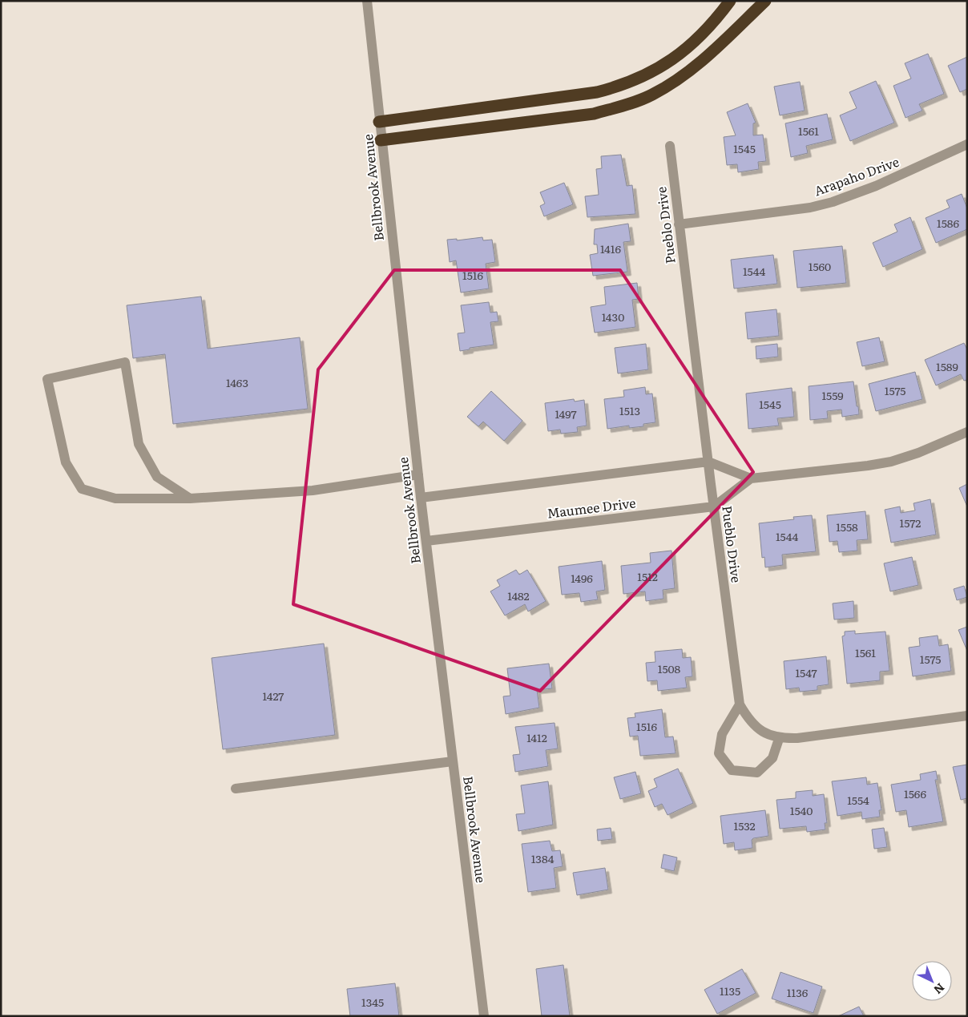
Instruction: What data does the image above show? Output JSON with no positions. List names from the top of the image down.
{
  "streets": {
    "street": [
      "Arapaho Drive",
      "Bellbrook Avenue",
      "Pueblo Drive",
      "Maumee Drive"
    ]
  },
  "crossings": [
    ["Arapaho Drive", "Pueblo Drive"],
    ["Bellbrook Avenue", "Maumee Drive"],
    ["Pueblo Drive", "Maumee Drive"]
  ],
  "house_numbers": [
    "1561",
    "1545",
    "1586",
    "1416",
    "1560",
    "1544",
    "1516",
    "1430",
    "1589",
    "1463",
    "1575",
    "1559",
    "1545",
    "1513",
    "1497",
    "1572",
    "1558",
    "1544",
    "1512",
    "1496",
    "1482",
    "1561",
    "1575",
    "1508",
    "1547",
    "1427",
    "1516",
    "1412",
    "1566",
    "1554",
    "1540",
    "1532",
    "1384",
    "1135",
    "1136",
    "1345"
  ],
  "north": "bottom right"
}
